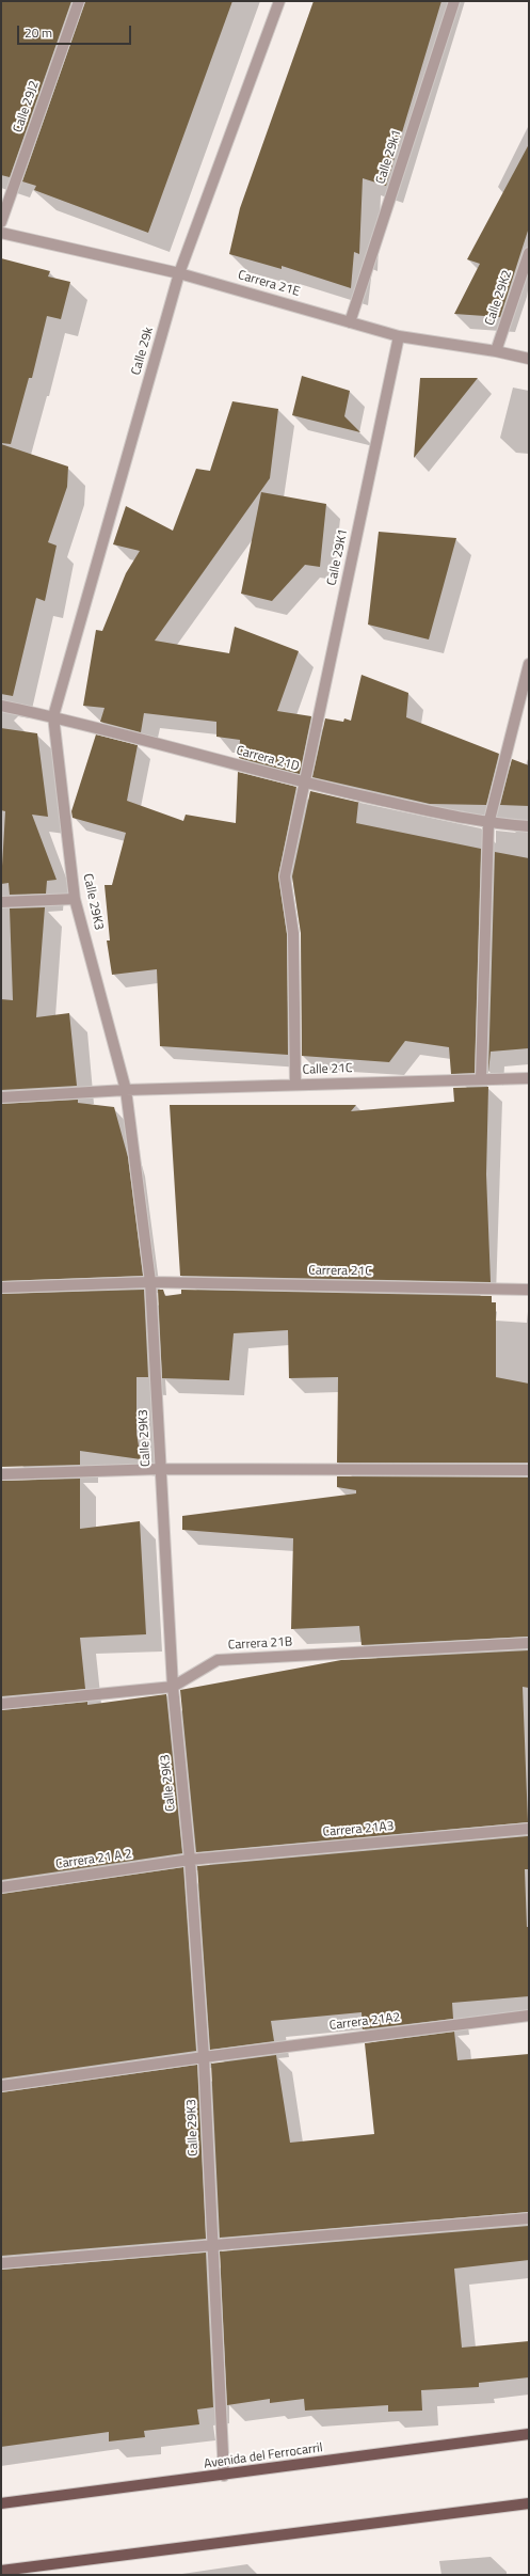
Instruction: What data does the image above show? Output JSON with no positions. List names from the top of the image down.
{
  "streets": {
    "main road": ["Avenida del Ferrocarril"],
    "street": [
      "Calle 29J2",
      "Calle 29k1",
      "Carrera 21E",
      "Calle 29K2",
      "Calle 29k",
      "Calle 29K1",
      "Carrera 21D",
      "Calle 29K3",
      "Calle 21C",
      "Carrera 21C",
      "Carrera 21B",
      "Carrera 21A3",
      "Carrera 21 A 2",
      "Carrera 21A2"
    ]
  },
  "crossings": [
    ["Calle 29k1", "Carrera 21E"],
    ["Carrera 21E", "Calle 29K2"],
    ["Carrera 21E", "Calle 29k"],
    ["Carrera 21E", "Calle 29K1"],
    ["Calle 29k", "Carrera 21D"],
    ["Calle 29k", "Calle 29K3"],
    ["Calle 29K1", "Carrera 21D"],
    ["Calle 29K1", "Calle 21C"],
    ["Carrera 21D", "Calle 29K3"],
    ["Calle 29K3", "Calle 21C"],
    ["Calle 29K3", "Carrera 21C"],
    ["Calle 29K3", "Carrera 21B"],
    ["Calle 29K3", "Carrera 21A3"],
    ["Calle 29K3", "Carrera 21 A 2"],
    ["Calle 29K3", "Carrera 21A2"],
    ["Calle 29K3", "Avenida del Ferrocarril"],
    ["Carrera 21A3", "Carrera 21 A 2"]
  ],
  "scale_bar": "20 m"
}
